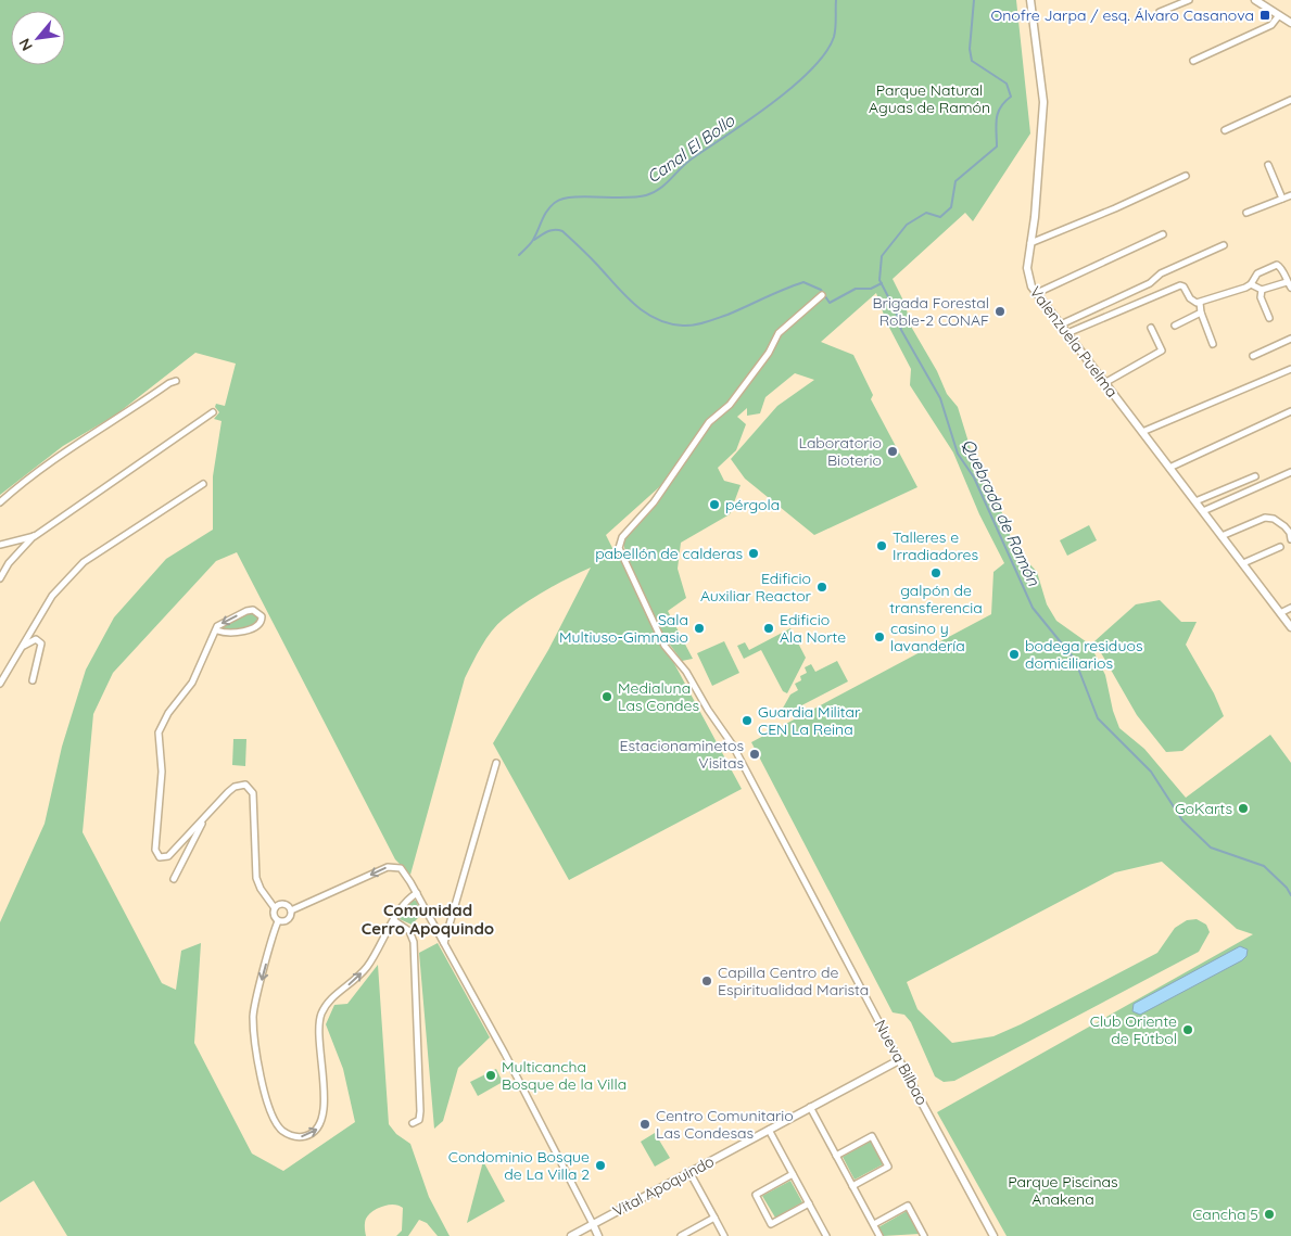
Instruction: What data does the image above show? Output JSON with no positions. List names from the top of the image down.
{
  "streets": {
    "street": ["Valenzuela Puelma", "Nueva Bilbao", "Vital Apoquindo"]
  },
  "crossings": [
    ["Nueva Bilbao", "Vital Apoquindo"]
  ],
  "districts": ["Comunidad Cerro Apoquindo"],
  "water": ["Canal El Bollo", "Quebrada de Ramón"],
  "parks": ["Parque Natural Aguas de Ramón", "Parque Piscinas Anakena"],
  "places": {
    "transit": ["Onofre Jarpa / esq. Álvaro Casanova"],
    "other": [
      "Brigada Forestal Roble-2 CONAF",
      "Laboratorio Bioterio",
      "pérgola",
      "Talleres e Irradiadores",
      "pabellón de calderas",
      "galpón de transferencia",
      "Edificio Auxiliar Reactor",
      "Sala Multiuso-Gimnasio",
      "Edificio Ala Norte",
      "casino y lavandería",
      "bodega residuos domiciliarios",
      "Medialuna Las Condes",
      "Guardia Militar CEN La Reina",
      "Estacionaminetos Visitas",
      "GoKarts",
      "Capilla Centro de Espiritualidad Marista",
      "Club Oriente de Fútbol",
      "Multicancha Bosque de la Villa",
      "Centro Comunitario Las Condesas",
      "Condominio Bosque de La Villa 2",
      "Cancha 5"
    ]
  },
  "north": "bottom left"
}
